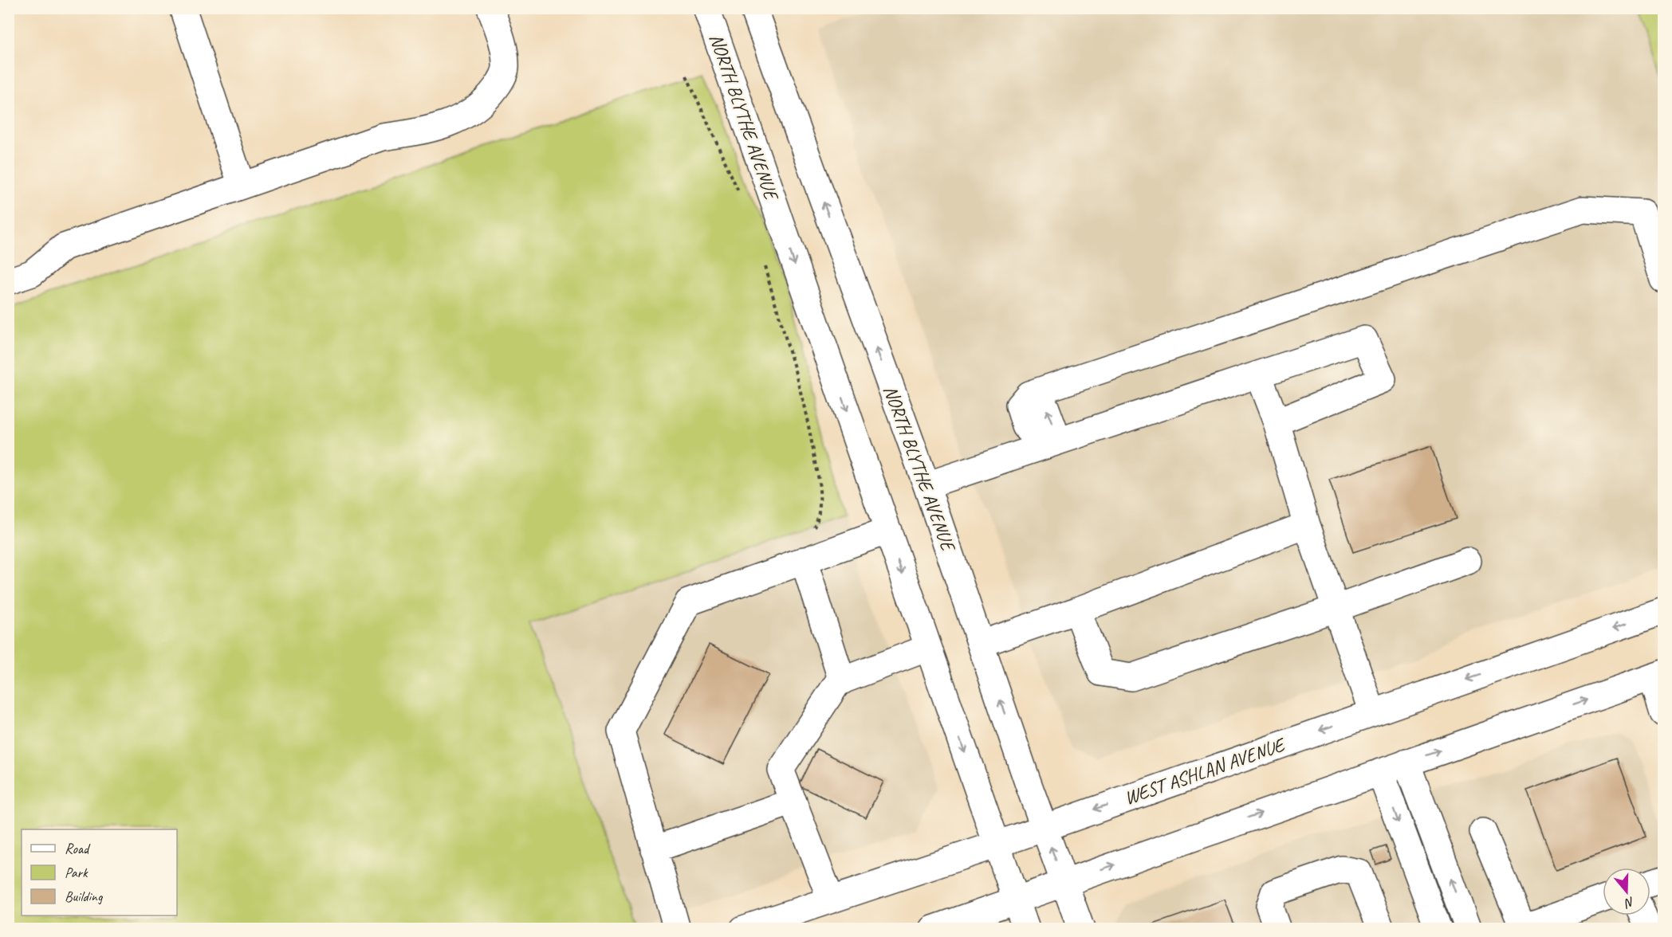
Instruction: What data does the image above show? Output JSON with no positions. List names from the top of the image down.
{
  "streets": {
    "street": ["NORTH BLYTHE AVENUE", "WEST ASHLAN AVENUE"]
  },
  "crossings": [
    ["NORTH BLYTHE AVENUE", "WEST ASHLAN AVENUE"]
  ],
  "legend": ["Road", "Park", "Building"],
  "north": "bottom"
}
